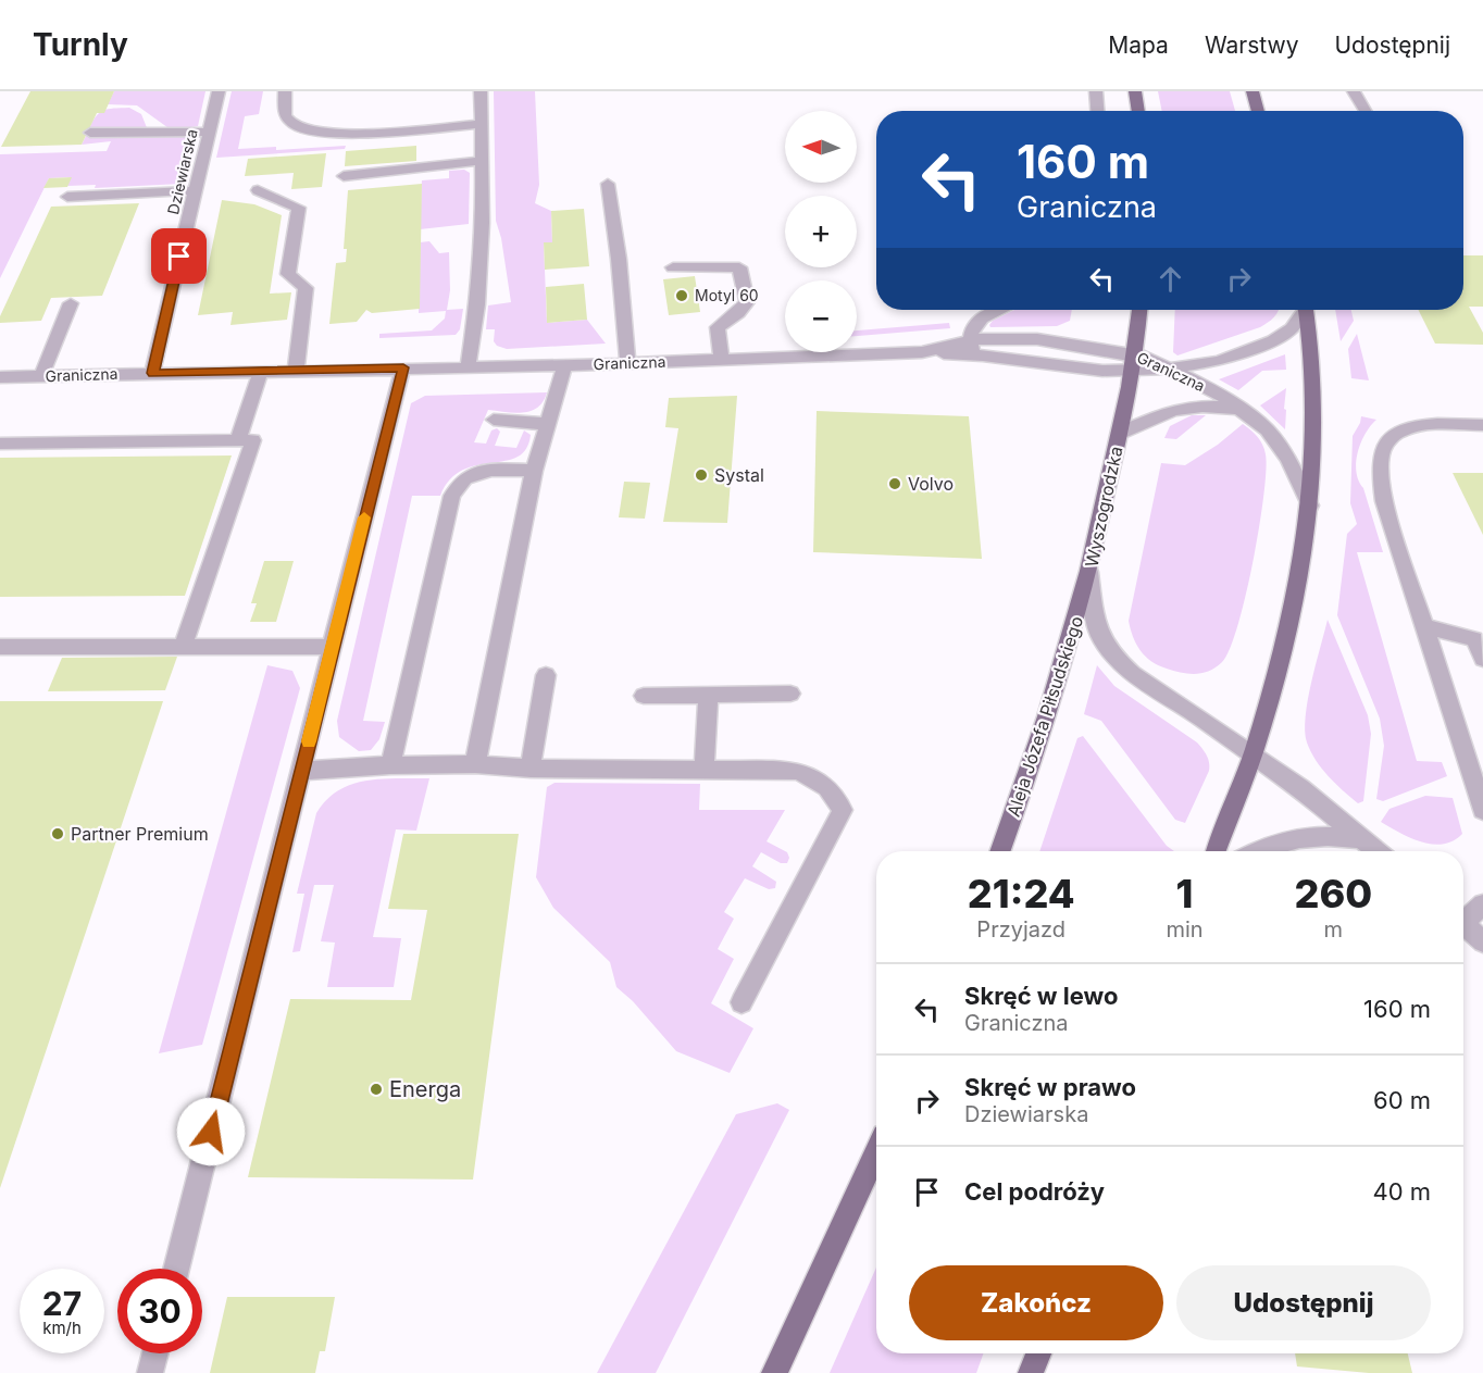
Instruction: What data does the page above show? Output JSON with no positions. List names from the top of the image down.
{
  "streets": {
    "main road": ["Wyszogrodzka", "Aleja Józefa Piłsudskiego"],
    "street": ["Dziewiarska", "Graniczna"]
  },
  "crossings": [
    ["Dziewiarska", "Graniczna"],
    ["Graniczna", "Wyszogrodzka"],
    ["Wyszogrodzka", "Aleja Józefa Piłsudskiego"]
  ],
  "places": [
    "Motyl 60",
    "Systal",
    "Volvo",
    "Partner Premium",
    "Energa"
  ],
  "north": "left",
  "page": {
    "header": "Turnly",
    "nav": ["Mapa", "Warstwy", "Udostępnij"],
    "map_buttons": ["+", "−"],
    "turn": ["160 m", "Graniczna"],
    "eta": [
      "21:24",
      "Przyjazd",
      "1",
      "min",
      "260",
      "m"
    ],
    "list": [
      {
        "name": "Skręć w lewo",
        "note": "Graniczna",
        "value": "160 m"
      },
      {
        "name": "Skręć w prawo",
        "note": "Dziewiarska",
        "value": "60 m"
      },
      {
        "name": "Cel podróży",
        "value": "40 m"
      }
    ],
    "buttons": ["Zakończ", "Udostępnij"],
    "speed": "27 km/h",
    "limit": "30"
  }
}
